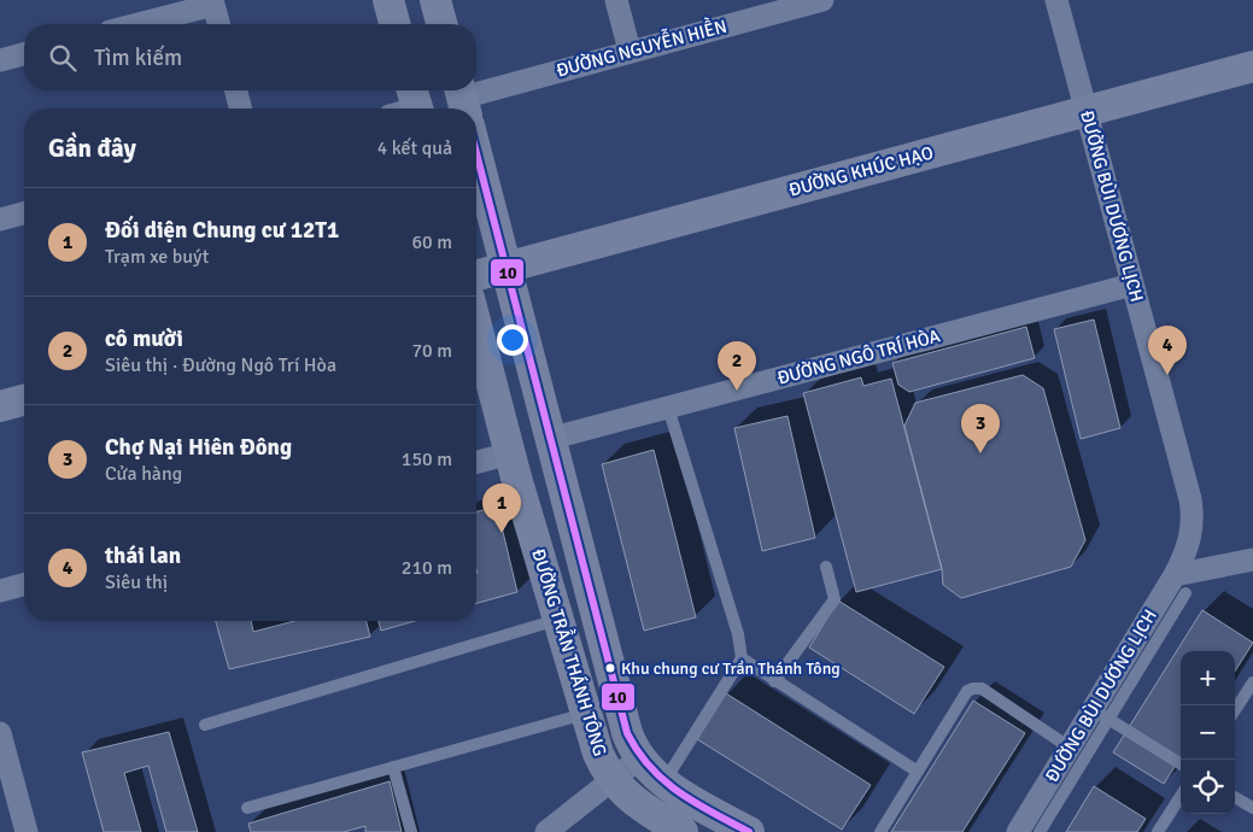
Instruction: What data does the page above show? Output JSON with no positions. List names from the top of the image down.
{
  "streets": {
    "street": [
      "ĐƯỜNG NGUYỄN HIỀN",
      "ĐƯỜNG KHÚC HẠO",
      "ĐƯỜNG BÙI DƯƠNG LỊCH",
      "ĐƯỜNG NGÔ TRÍ HÒA",
      "ĐƯỜNG TRẦN THÁNH TÔNG"
    ]
  },
  "crossings": [
    ["ĐƯỜNG KHÚC HẠO", "ĐƯỜNG BÙI DƯƠNG LỊCH"],
    ["ĐƯỜNG KHÚC HẠO", "ĐƯỜNG TRẦN THÁNH TÔNG"],
    ["ĐƯỜNG BÙI DƯƠNG LỊCH", "ĐƯỜNG NGÔ TRÍ HÒA"],
    ["ĐƯỜNG NGÔ TRÍ HÒA", "ĐƯỜNG TRẦN THÁNH TÔNG"]
  ],
  "places": ["Khu chung cư Trần Thánh Tông"],
  "lines": ["transit line 10"],
  "page": {
    "search": "Tìm kiếm",
    "heading": ["Gần đây", "4 kết quả"],
    "list": [
      {
        "mark": "1",
        "name": "Đối diện Chung cư 12T1",
        "note": "Trạm xe buýt",
        "value": "60 m"
      },
      {
        "mark": "2",
        "name": "cô mười",
        "note": "Siêu thị · Đường Ngô Trí Hòa",
        "value": "70 m"
      },
      {
        "mark": "3",
        "name": "Chợ Nại Hiên Đông",
        "note": "Cửa hàng",
        "value": "150 m"
      },
      {
        "mark": "4",
        "name": "thái lan",
        "note": "Siêu thị",
        "value": "210 m"
      }
    ],
    "pins": [
      "4",
      "2",
      "3",
      "1"
    ],
    "map_buttons": ["+", "−"]
  }
}
